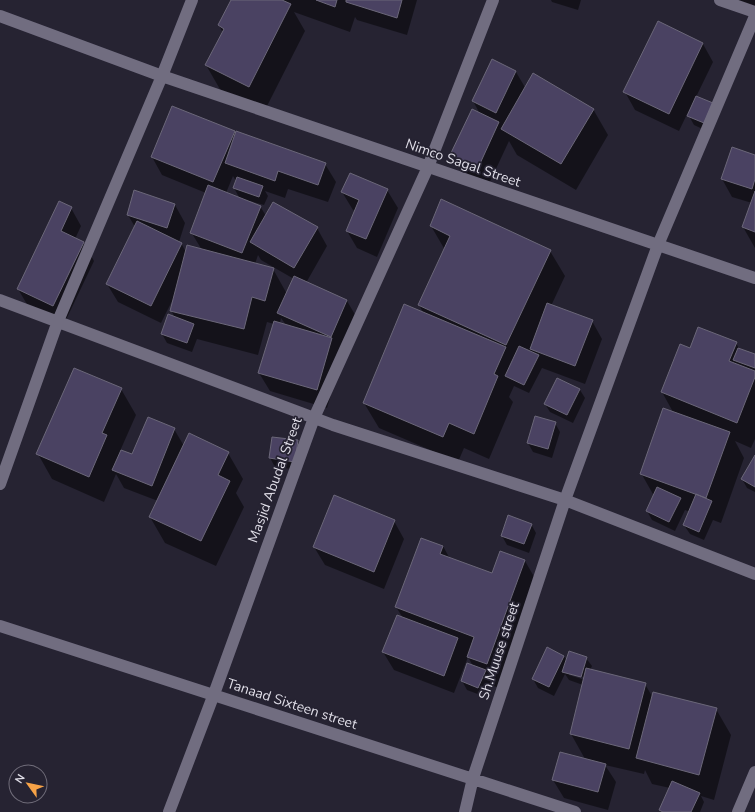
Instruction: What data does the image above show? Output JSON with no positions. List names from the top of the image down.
{
  "streets": {
    "street": [
      "Nimco Sagal Street",
      "Masjid Abudal Street",
      "Sh.Muuse street",
      "Tanaad Sixteen street"
    ]
  },
  "crossings": [
    ["Nimco Sagal Street", "Masjid Abudal Street"],
    ["Nimco Sagal Street", "Sh.Muuse street"],
    ["Masjid Abudal Street", "Tanaad Sixteen street"],
    ["Sh.Muuse street", "Tanaad Sixteen street"]
  ],
  "north": "top left"
}
